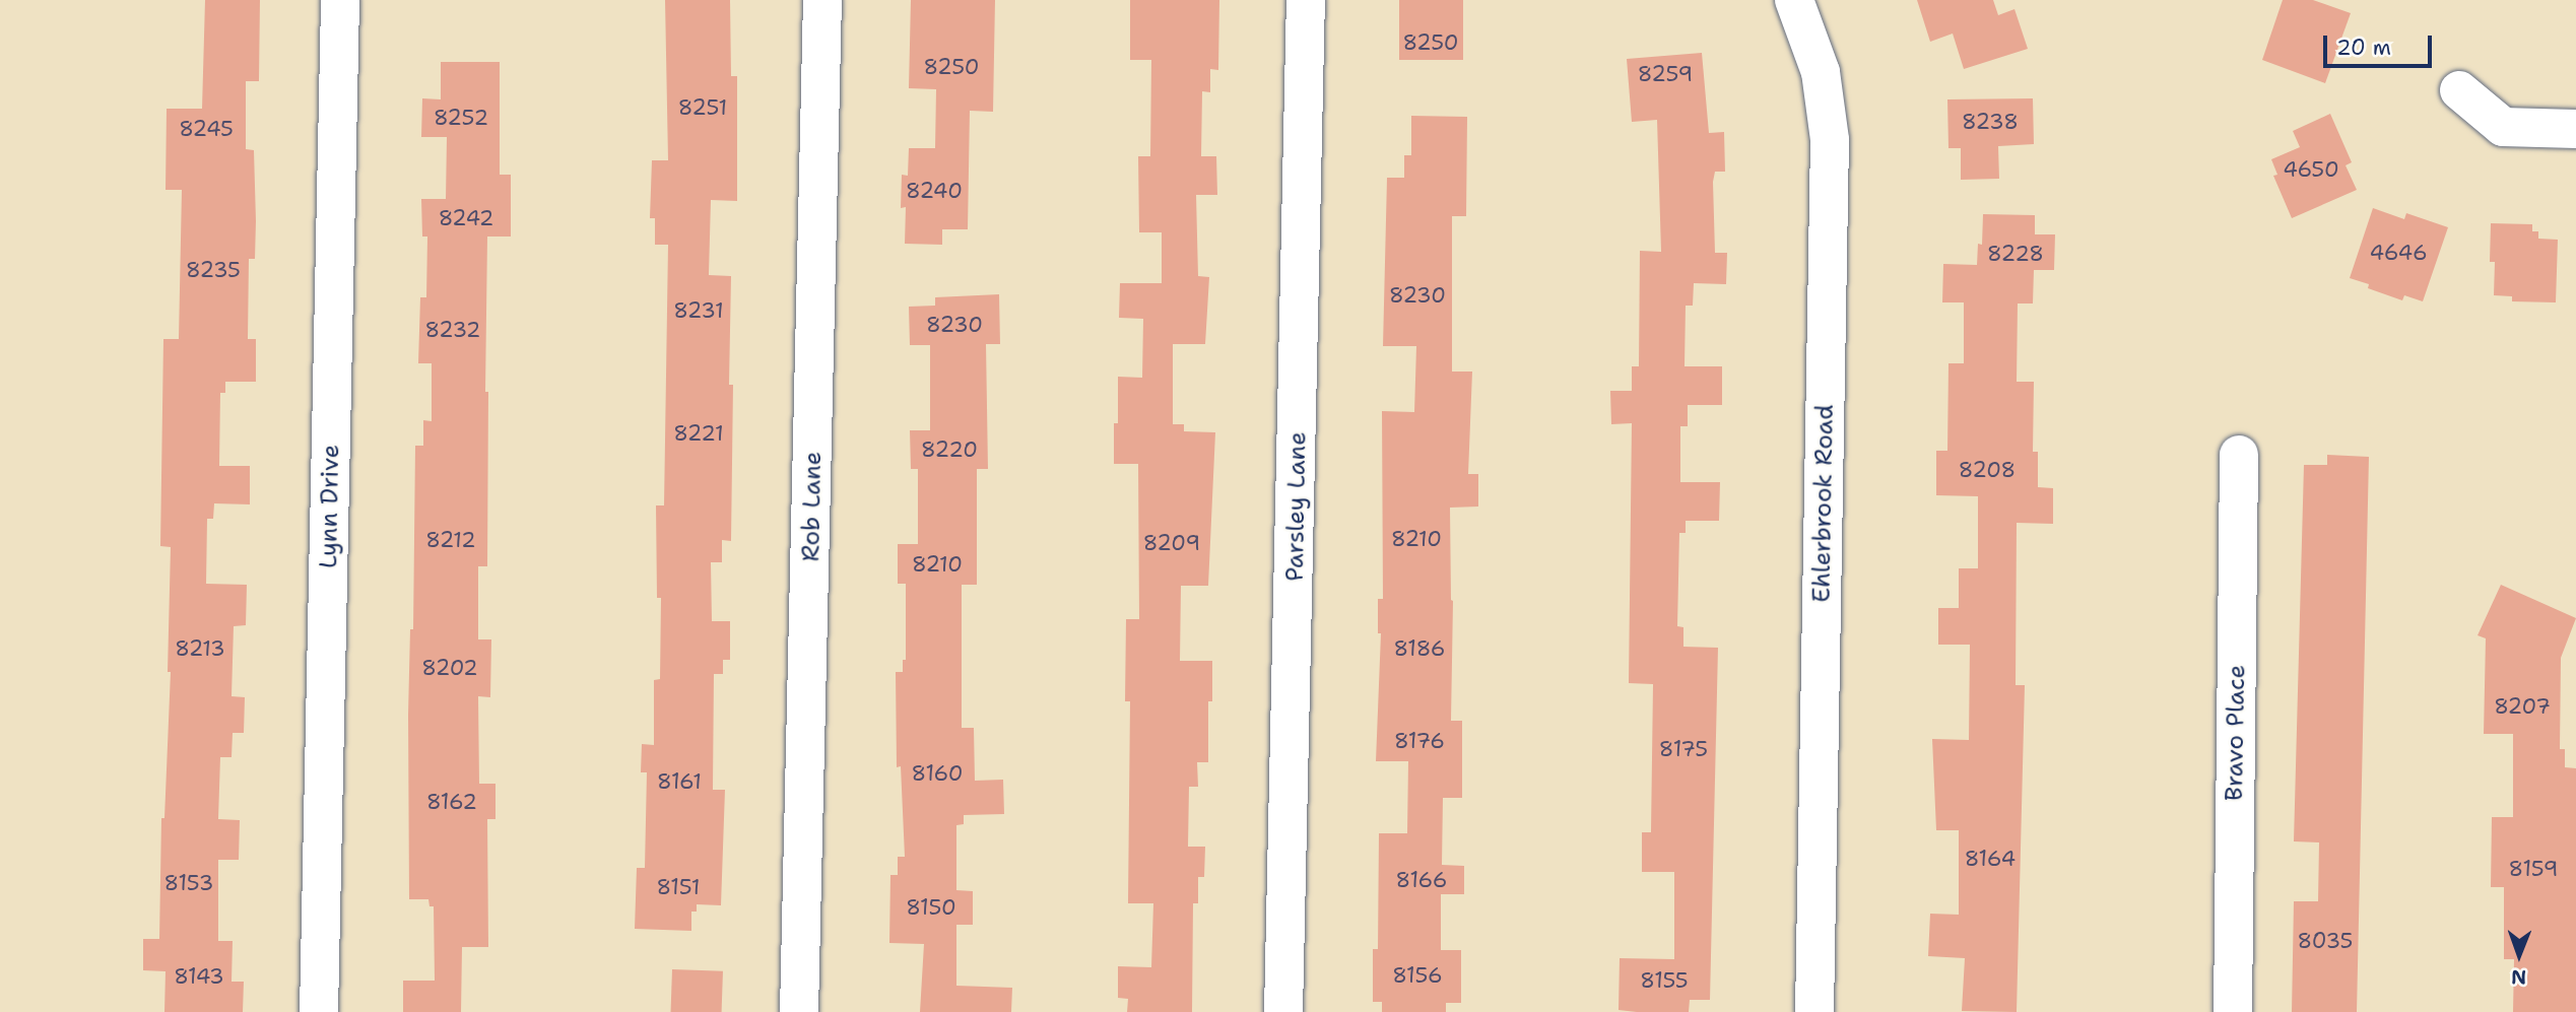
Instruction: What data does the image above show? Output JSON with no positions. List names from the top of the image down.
{
  "streets": {
    "street": [
      "Ehlerbrook Road",
      "Lynn Drive",
      "Rob Lane",
      "Parsley Lane",
      "Bravo Place"
    ]
  },
  "house_numbers": [
    "8250",
    "8250",
    "8259",
    "8251",
    "8252",
    "8238",
    "8245",
    "4650",
    "8240",
    "8242",
    "4646",
    "8228",
    "8235",
    "8230",
    "8231",
    "8230",
    "8232",
    "8221",
    "8220",
    "8208",
    "8210",
    "8212",
    "8209",
    "8210",
    "8213",
    "8186",
    "8202",
    "8207",
    "8176",
    "8175",
    "8160",
    "8161",
    "8162",
    "8164",
    "8159",
    "8166",
    "8153",
    "8151",
    "8150",
    "8035",
    "8156",
    "8143",
    "8155"
  ],
  "scale_bar": "20 m",
  "north": "bottom"
}
